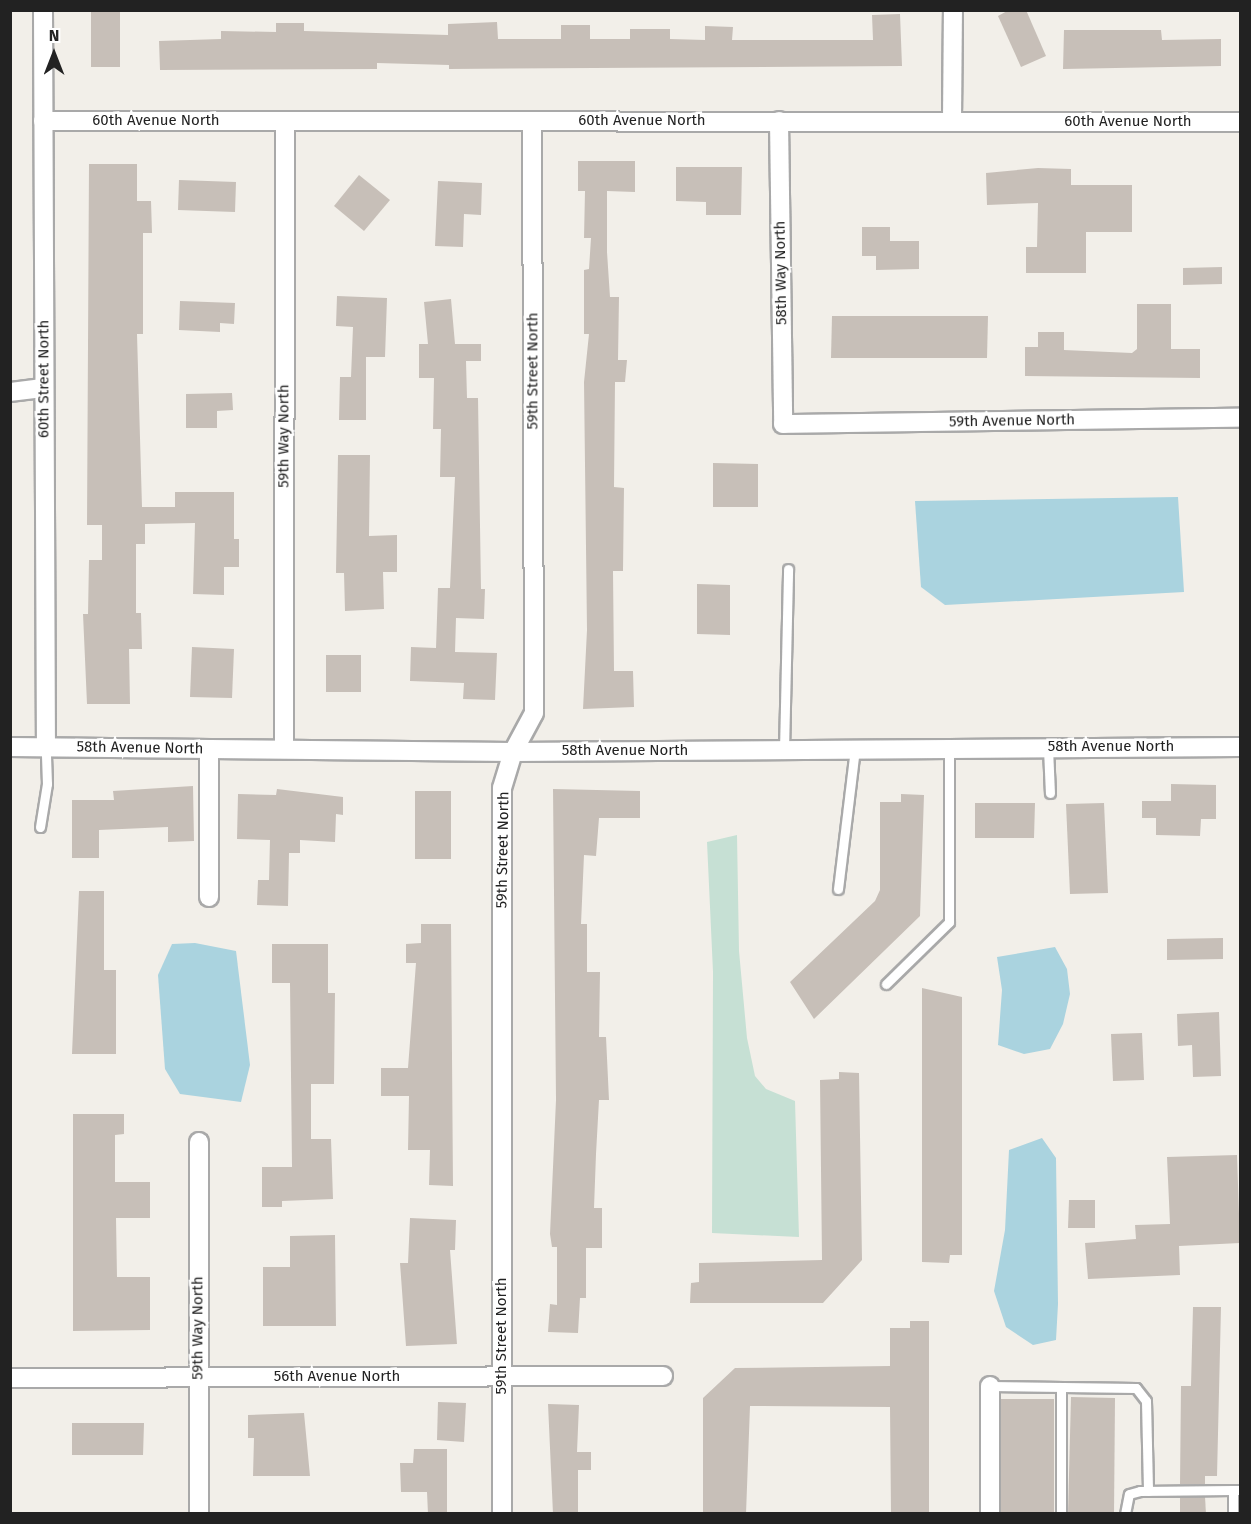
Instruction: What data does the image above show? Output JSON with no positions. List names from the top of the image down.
{
  "streets": {
    "street": [
      "60th Avenue North",
      "58th Way North",
      "59th Street North",
      "60th Street North",
      "59th Avenue North",
      "59th Way North",
      "58th Avenue North",
      "56th Avenue North"
    ]
  },
  "crossings": [
    ["60th Avenue North", "58th Way North"],
    ["60th Avenue North", "59th Street North"],
    ["60th Avenue North", "60th Street North"],
    ["60th Avenue North", "59th Way North"],
    ["58th Way North", "59th Avenue North"],
    ["59th Street North", "58th Avenue North"],
    ["59th Street North", "56th Avenue North"],
    ["60th Street North", "58th Avenue North"],
    ["59th Way North", "58th Avenue North"],
    ["59th Way North", "56th Avenue North"]
  ],
  "north": "top"
}
